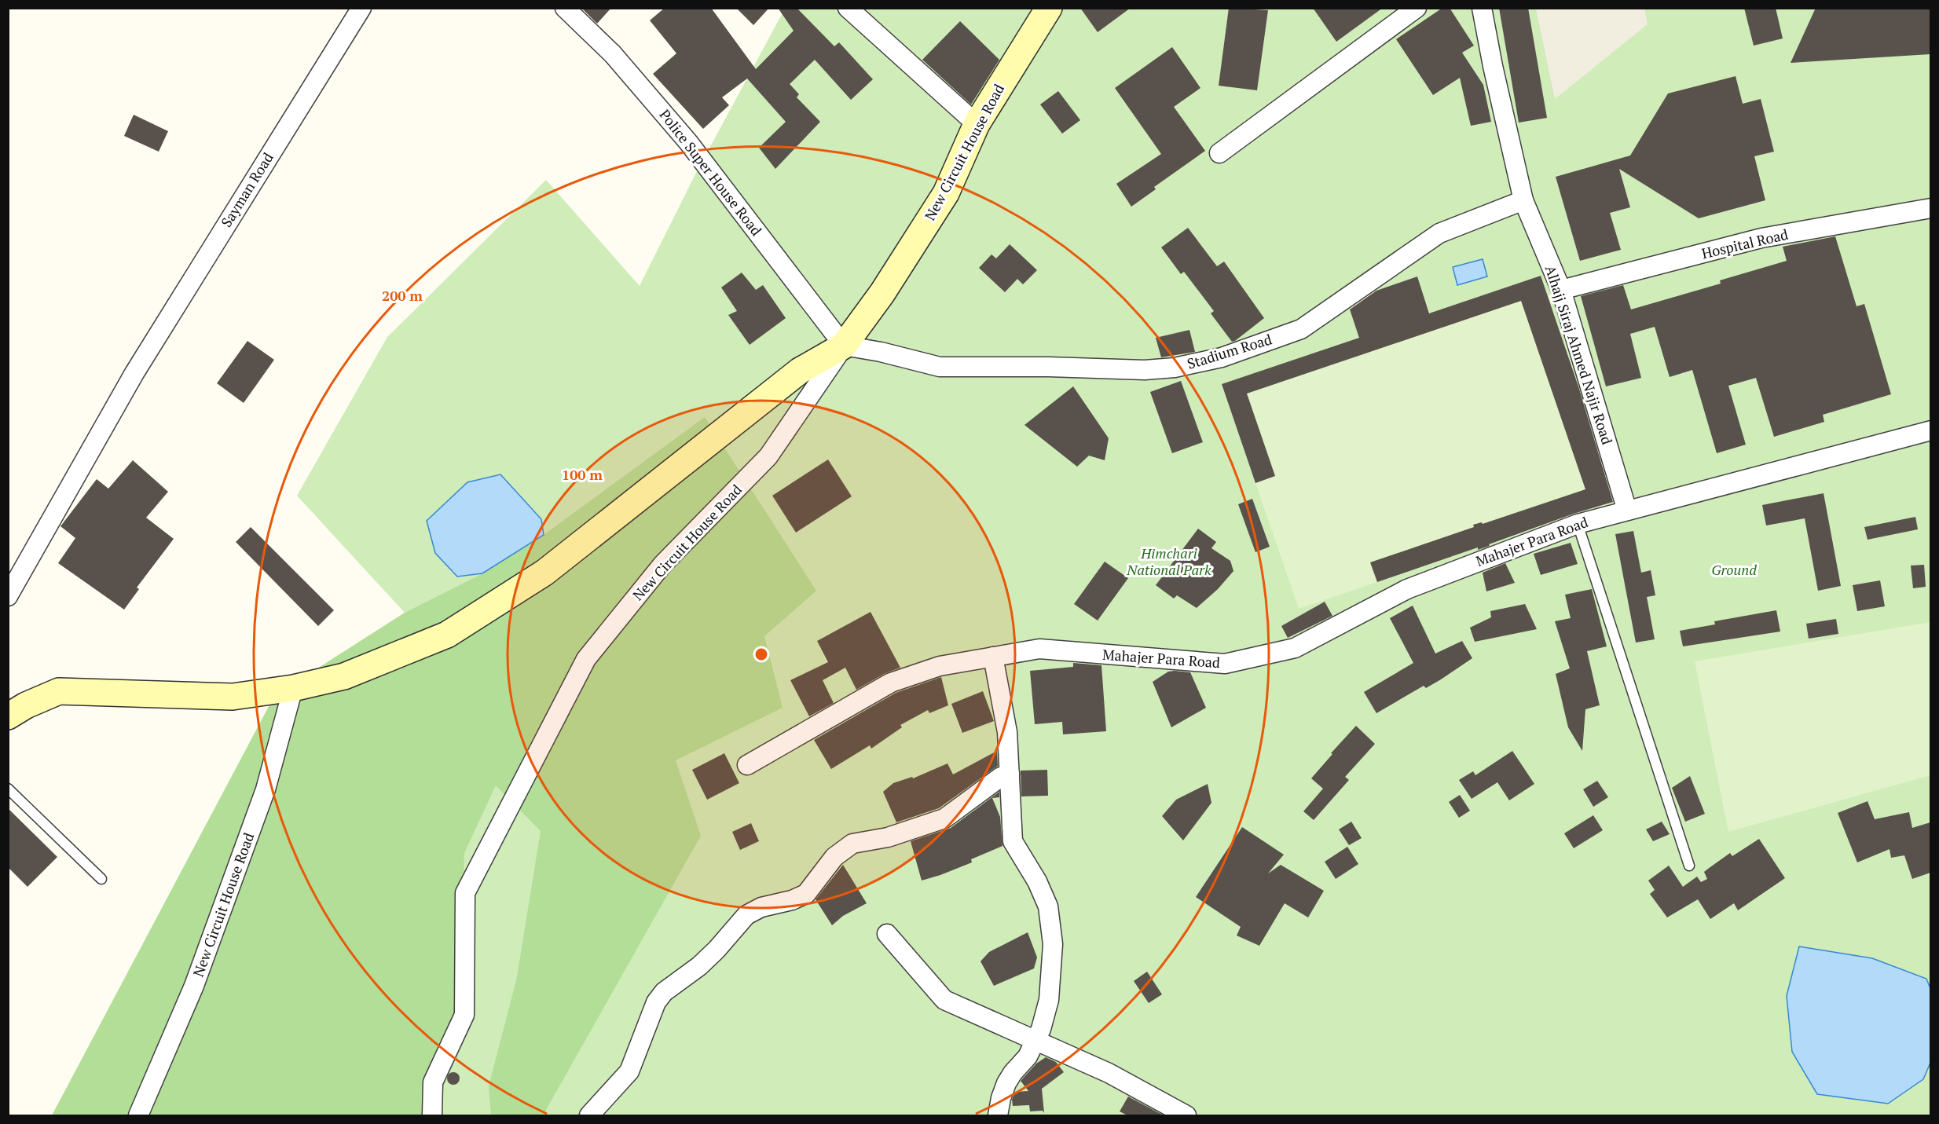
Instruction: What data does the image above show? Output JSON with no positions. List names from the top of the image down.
{
  "streets": {
    "street": [
      "New Circuit House Road",
      "Police Super House Road",
      "Sayman Road",
      "Hospital Road",
      "Stadium Road",
      "Alhajj Siraj Ahmed Najir Road",
      "Mahajer Para Road"
    ]
  },
  "crossings": [
    ["New Circuit House Road", "Police Super House Road"],
    ["New Circuit House Road", "Stadium Road"],
    ["Police Super House Road", "Stadium Road"],
    ["Hospital Road", "Alhajj Siraj Ahmed Najir Road"],
    ["Stadium Road", "Alhajj Siraj Ahmed Najir Road"],
    ["Alhajj Siraj Ahmed Najir Road", "Mahajer Para Road"]
  ],
  "parks": ["Himchari National Park", "Ground"],
  "rings": ["200 m", "100 m"]
}
